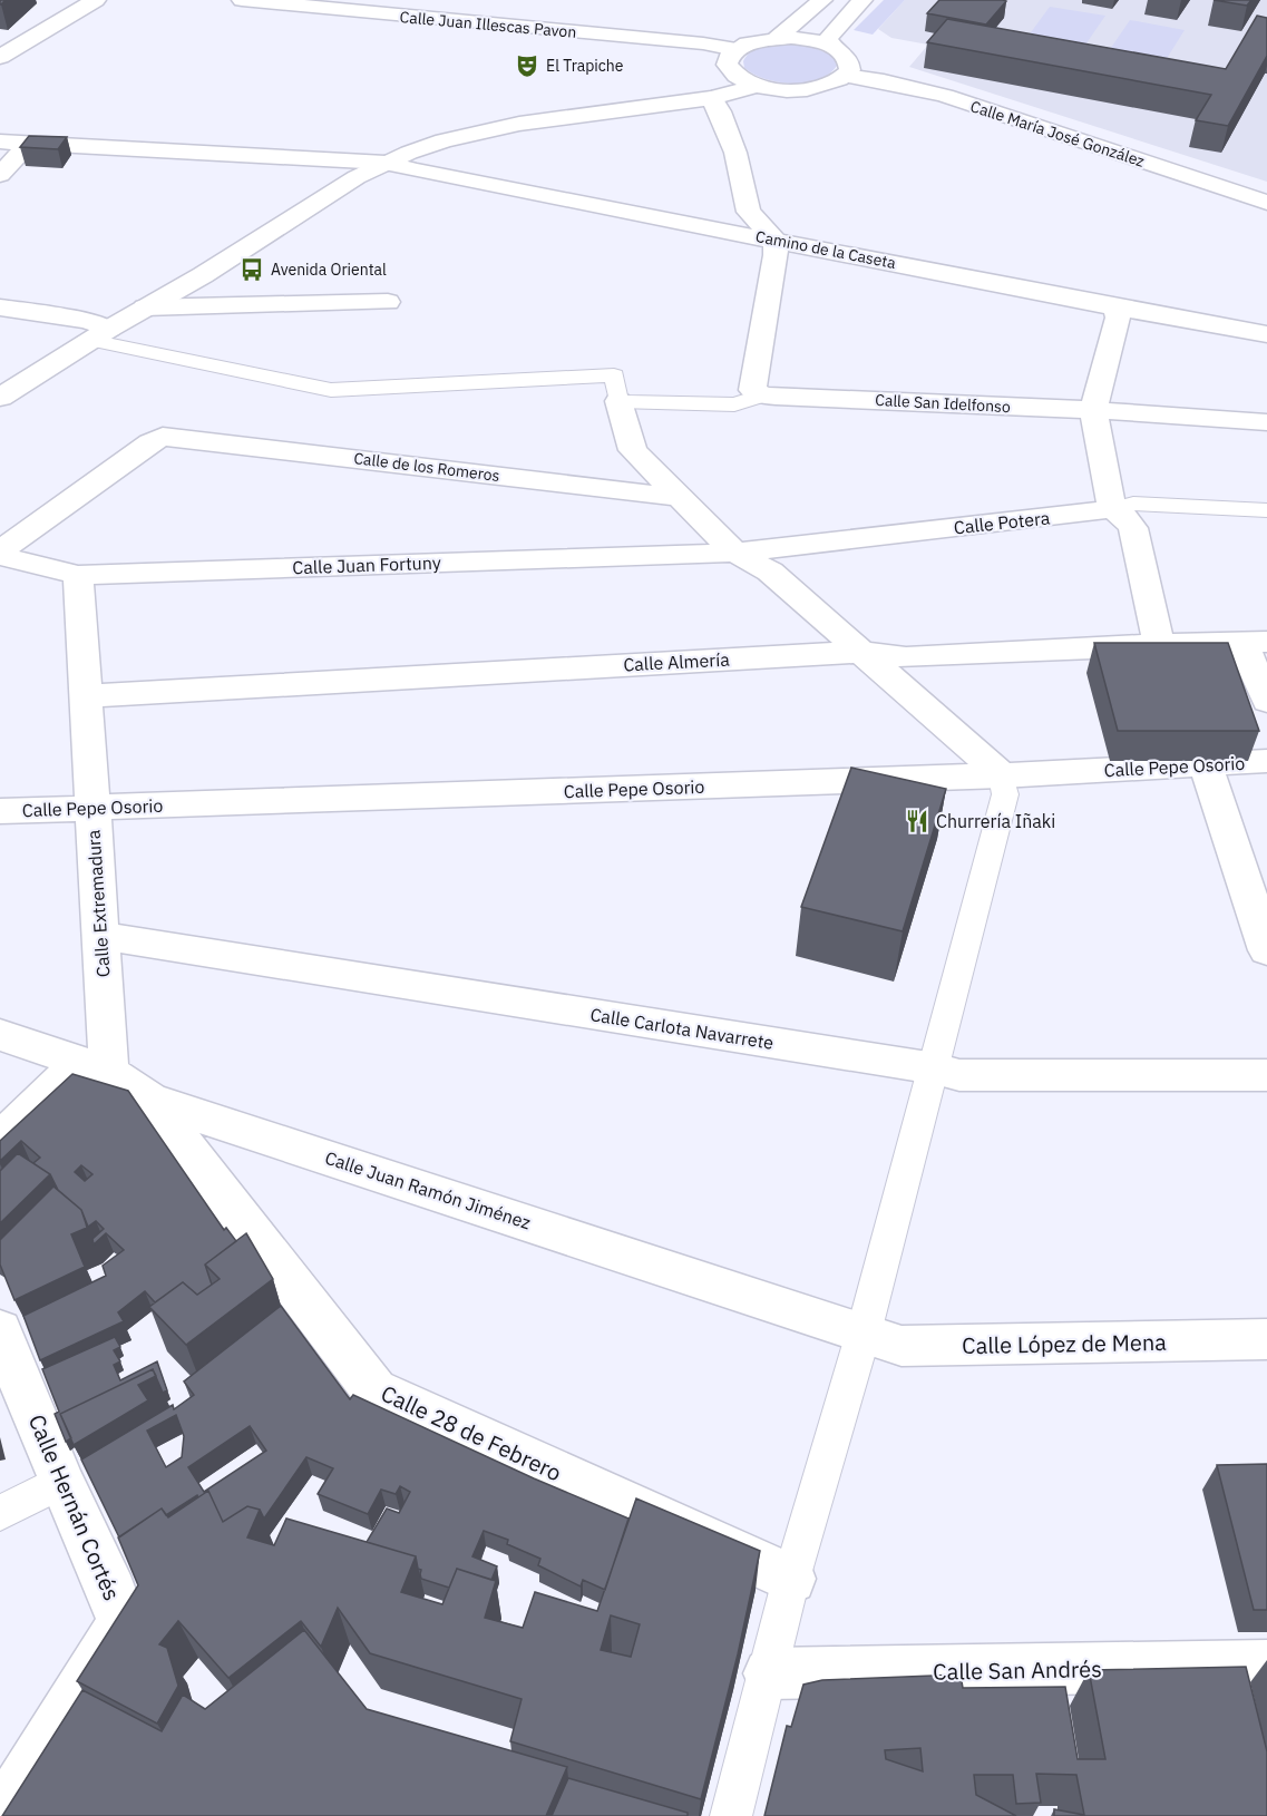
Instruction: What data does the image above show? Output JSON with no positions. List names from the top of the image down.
{
  "streets": {
    "street": [
      "Calle Juan Illescas Pavon",
      "Calle María José González",
      "Camino de la Caseta",
      "Calle San Idelfonso",
      "Calle de los Romeros",
      "Calle Potera",
      "Calle Juan Fortuny",
      "Calle Almería",
      "Calle Pepe Osorio",
      "Calle Extremadura",
      "Calle Carlota Navarrete",
      "Calle Juan Ramón Jiménez",
      "Calle López de Mena",
      "Calle 28 de Febrero",
      "Calle Hernán Cortés",
      "Calle San Andrés"
    ]
  },
  "crossings": [
    ["Calle Potera", "Calle Juan Fortuny"],
    ["Calle Juan Fortuny", "Calle Extremadura"],
    ["Calle Almería", "Calle Extremadura"],
    ["Calle Pepe Osorio", "Calle Extremadura"],
    ["Calle Extremadura", "Calle Carlota Navarrete"],
    ["Calle Extremadura", "Calle Juan Ramón Jiménez"],
    ["Calle Juan Ramón Jiménez", "Calle López de Mena"],
    ["Calle Juan Ramón Jiménez", "Calle 28 de Febrero"]
  ],
  "places": {
    "theatre": ["El Trapiche"],
    "bus stop": ["Avenida Oriental"],
    "restaurant": ["Churrería Iñaki"]
  }
}
